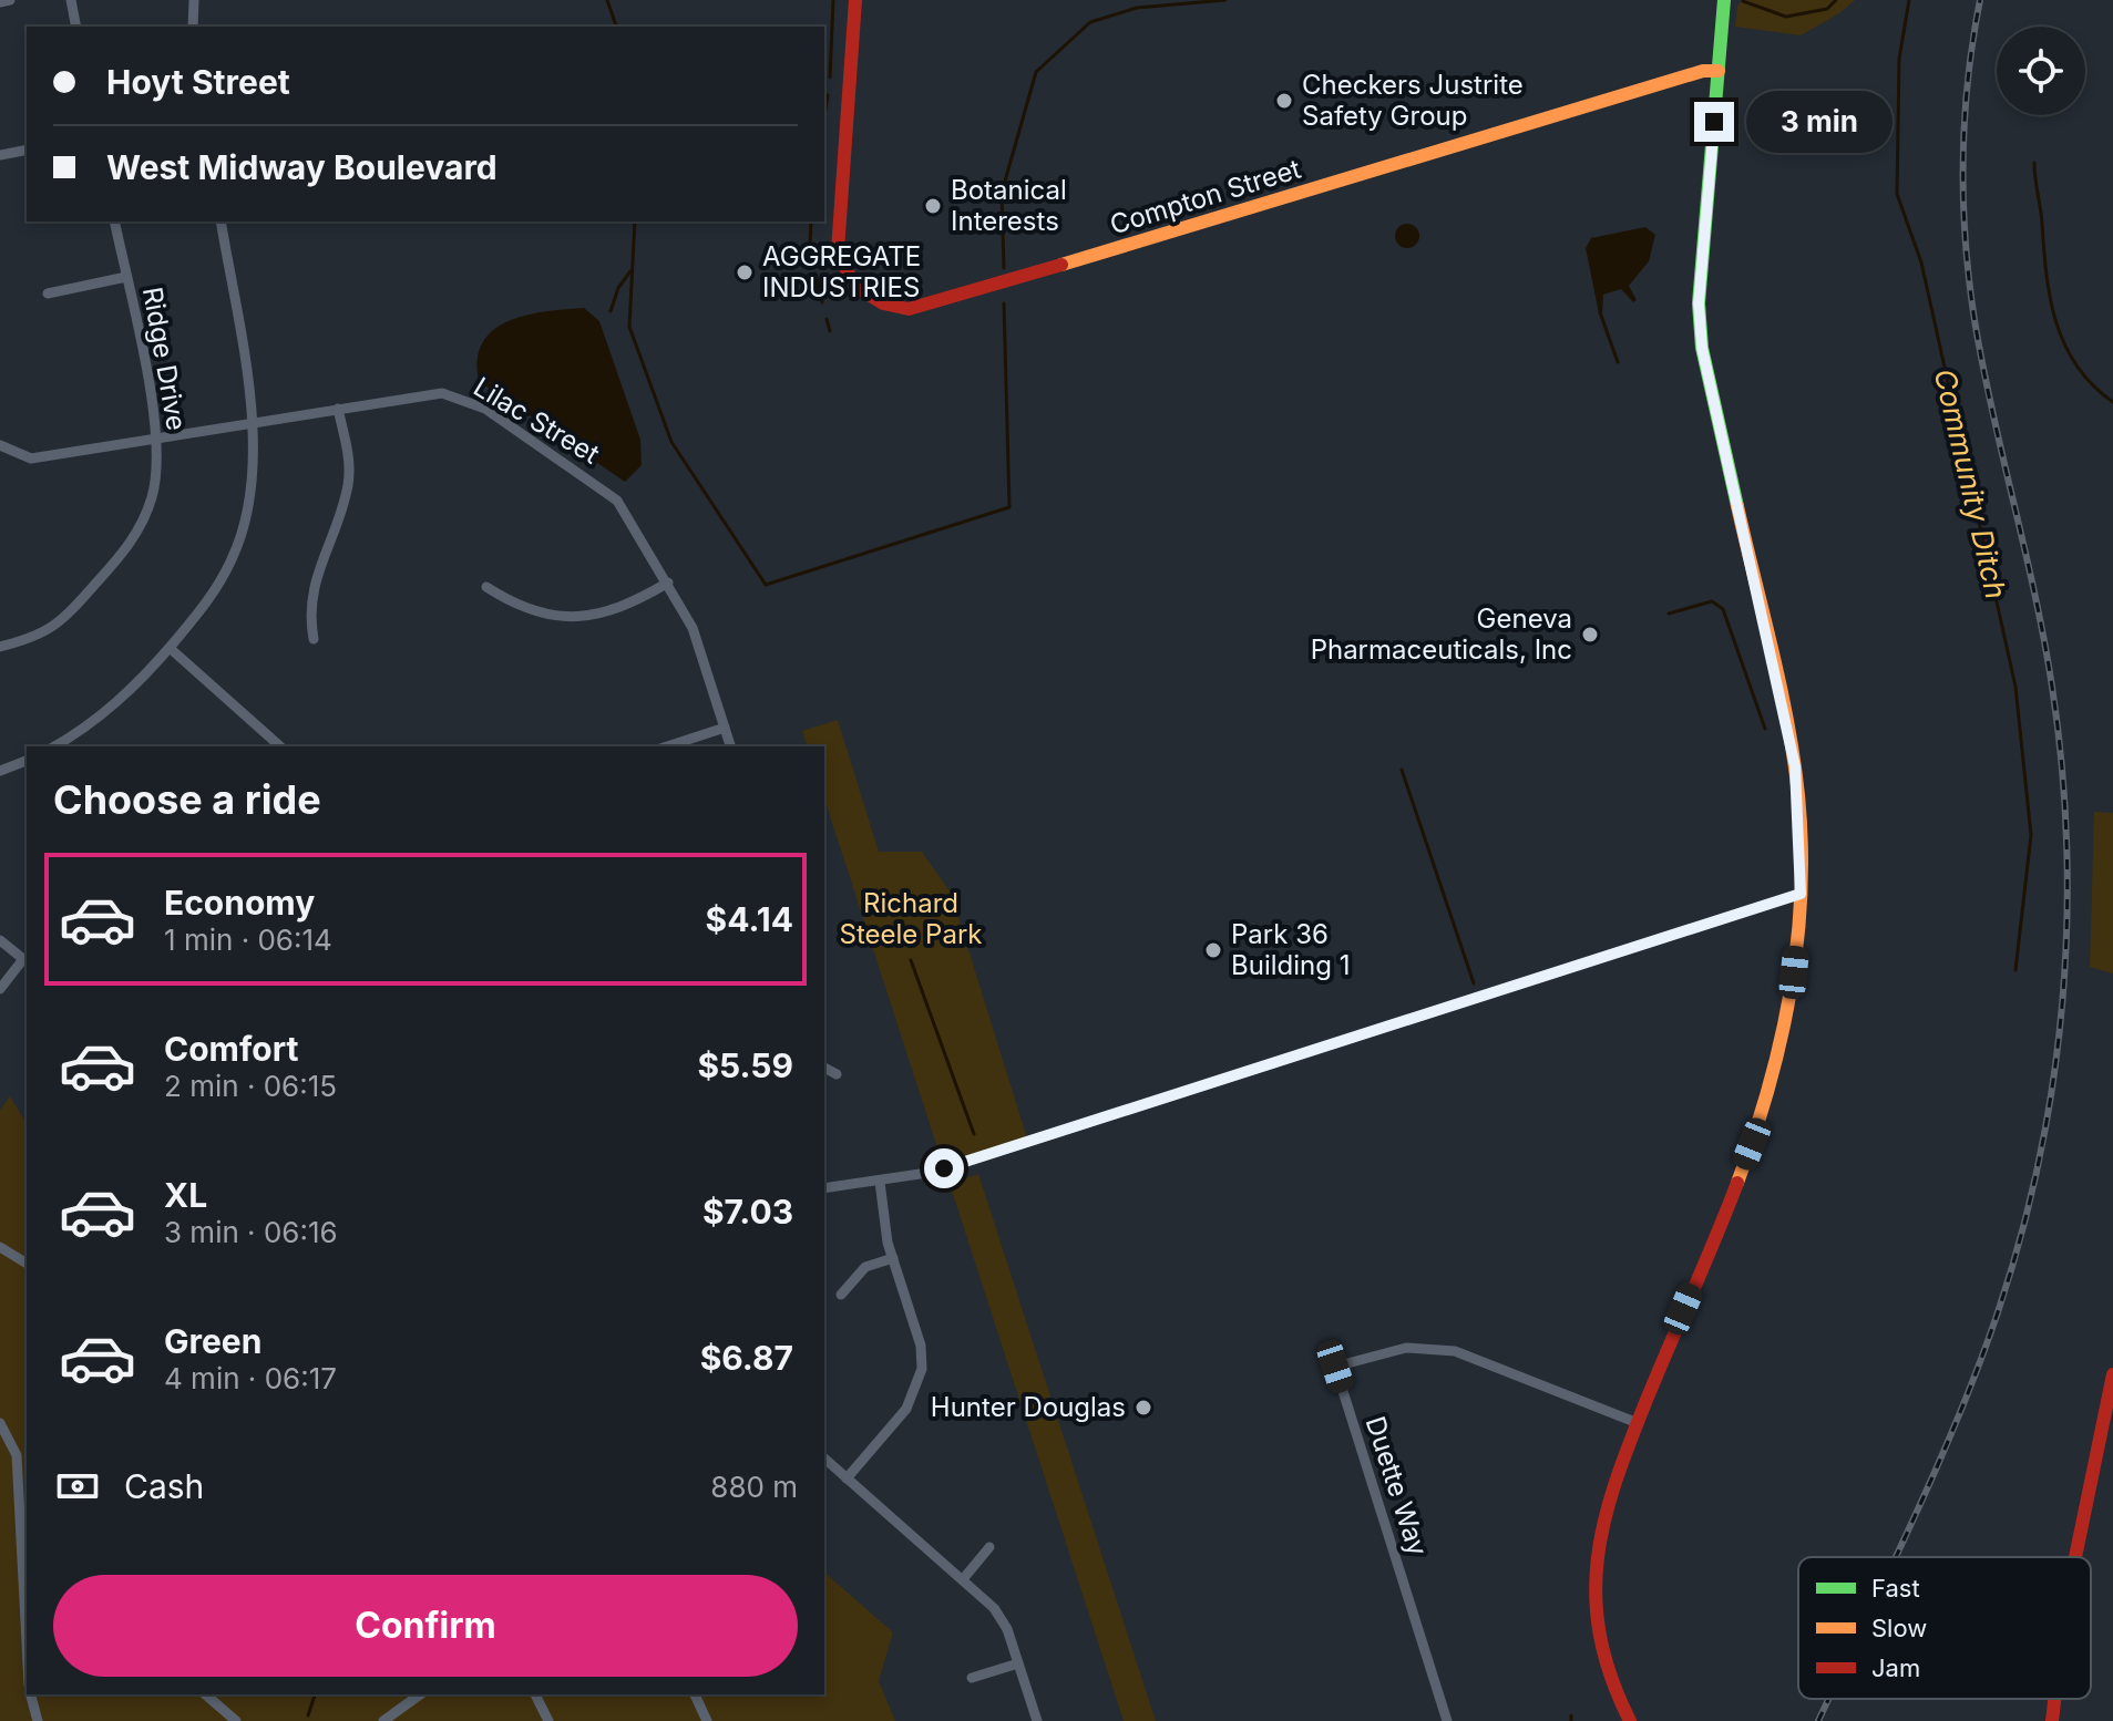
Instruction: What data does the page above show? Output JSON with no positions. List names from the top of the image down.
{
  "streets": {
    "street": [
      "Compton Street",
      "Ridge Drive",
      "Lilac Street",
      "Duette Way"
    ]
  },
  "crossings": [
    ["Ridge Drive", "Lilac Street"]
  ],
  "water": ["Community Ditch"],
  "parks": ["Richard Steele Park"],
  "places": [
    "Checkers Justrite Safety Group",
    "Botanical Interests",
    "AGGREGATE INDUSTRIES",
    "Geneva Pharmaceuticals, Inc",
    "Park 36 Building 1",
    "Hunter Douglas"
  ],
  "legend": ["Fast", "Slow", "Jam"],
  "page": {
    "banner": ["Hoyt Street", "West Midway Boulevard"],
    "bubble": "3 min",
    "heading": "Choose a ride",
    "list": [
      {
        "name": "Economy",
        "note": "1 min · 06:14",
        "value": "$4.14"
      },
      {
        "name": "Comfort",
        "note": "2 min · 06:15",
        "value": "$5.59"
      },
      {
        "name": "XL",
        "note": "3 min · 06:16",
        "value": "$7.03"
      },
      {
        "name": "Green",
        "note": "4 min · 06:17",
        "value": "$6.87"
      }
    ],
    "pay": ["Cash", "880 m"],
    "buttons": "Confirm"
  }
}
